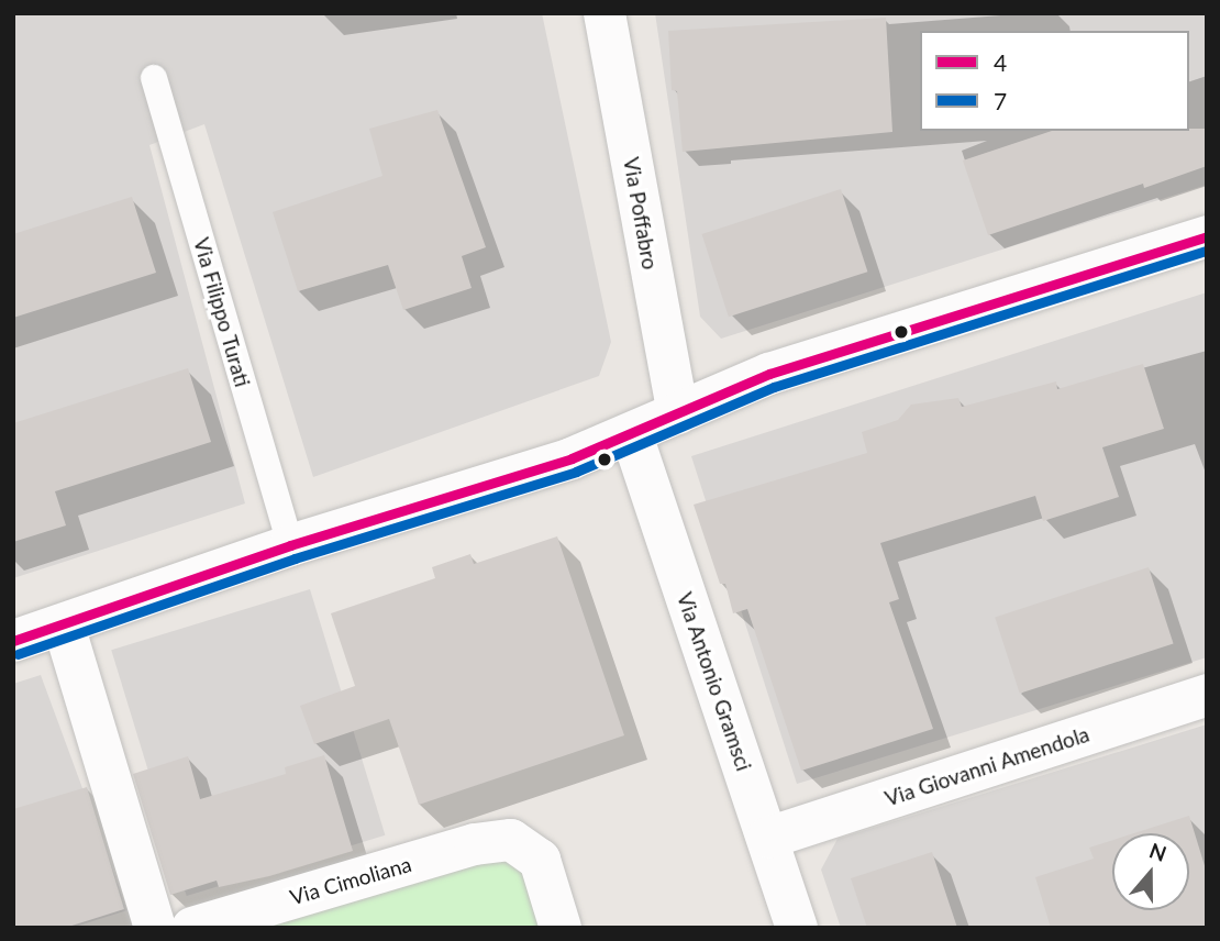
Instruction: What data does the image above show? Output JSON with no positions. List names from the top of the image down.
{
  "streets": {
    "street": [
      "Via Poffabro",
      "Via Antonio Gramsci",
      "Via Giovanni Amendola",
      "Via Cimoliana"
    ],
    "lane": ["Via Filippo Turati"]
  },
  "crossings": [
    ["Via Antonio Gramsci", "Via Giovanni Amendola"]
  ],
  "lines": ["transit line 4", "transit line 7"],
  "legend": ["4", "7"],
  "north": "top"
}
